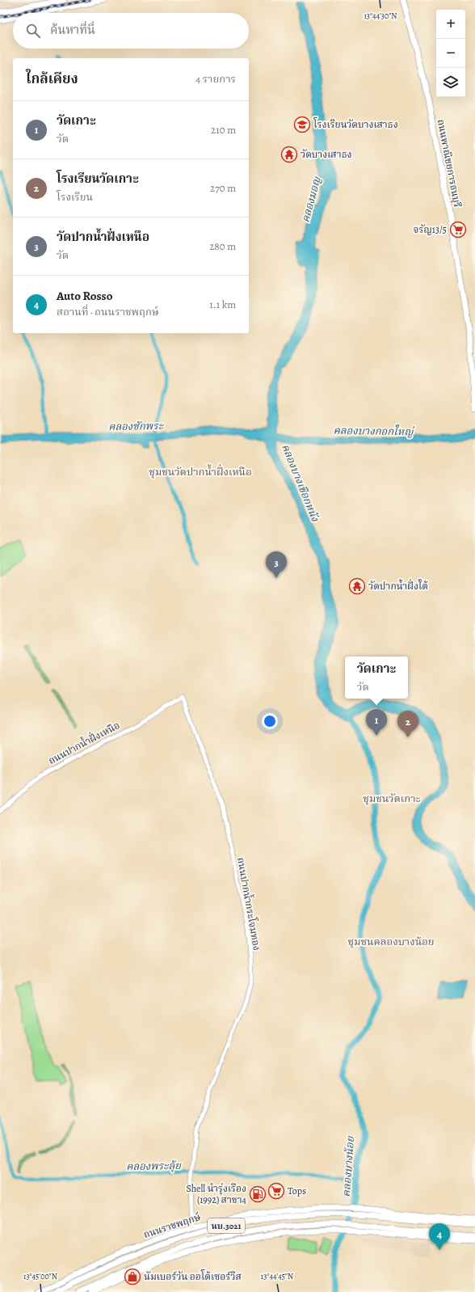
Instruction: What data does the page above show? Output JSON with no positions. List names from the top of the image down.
{
  "streets": {
    "main road": ["ถนนพาณิชยการธนบุรี", "ถนนราชพฤกษ์", "นบ.3021"],
    "street": ["ถนนปากน้ำฝั่งเหนือ", "ถนนปากน้ำกระโจมทอง"]
  },
  "crossings": [
    ["ถนนปากน้ำฝั่งเหนือ", "ถนนปากน้ำกระโจมทอง"],
    ["ถนนปากน้ำกระโจมทอง", "ถนนราชพฤกษ์"]
  ],
  "districts": ["ชุมชนวัดปากน้ำฝั่งเหนือ", "ชุมชนวัดเกาะ", "ชุมชนคลองบางน้อย"],
  "water": [
    "คลองมอญ",
    "คลองชักพระ",
    "คลองบางกอกใหญ่",
    "คลองบางเชือกหนัง",
    "คลองพระลุ้ย",
    "คลองบางน้อย"
  ],
  "places": {
    "school or university": ["โรงเรียนวัดบางเสาธง"],
    "temple": ["วัดบางเสาธง", "วัดปากน้ำฝั่งใต้"],
    "supermarket": ["จรัญ13/5", "Tops"],
    "fuel station": ["Shell นำรุ่งเรือง (1992) สาขา4"],
    "shop": ["นัมเบอร์วัน ออโต้เซอร์วิส"]
  },
  "page": {
    "map_buttons": ["+", "−"],
    "search": "ค้นหาที่นี่",
    "heading": ["ใกล้เคียง", "4 รายการ"],
    "list": [
      {
        "mark": "1",
        "name": "วัดเกาะ",
        "note": "วัด",
        "value": "210 m"
      },
      {
        "mark": "2",
        "name": "โรงเรียนวัดเกาะ",
        "note": "โรงเรียน",
        "value": "270 m"
      },
      {
        "mark": "3",
        "name": "วัดปากน้ำฝั่งเหนือ",
        "note": "วัด",
        "value": "280 m"
      },
      {
        "mark": "4",
        "name": "Auto Rosso",
        "note": "สถานที่ · ถนนราชพฤกษ์",
        "value": "1.1 km"
      }
    ],
    "pins": [
      "3",
      "1",
      "2",
      "4"
    ],
    "popup": ["วัดเกาะ", "วัด"]
  },
  "coordinates": ["13°44'30\"N", "13°45'00\"N", "13°44'45\"N"]
}
